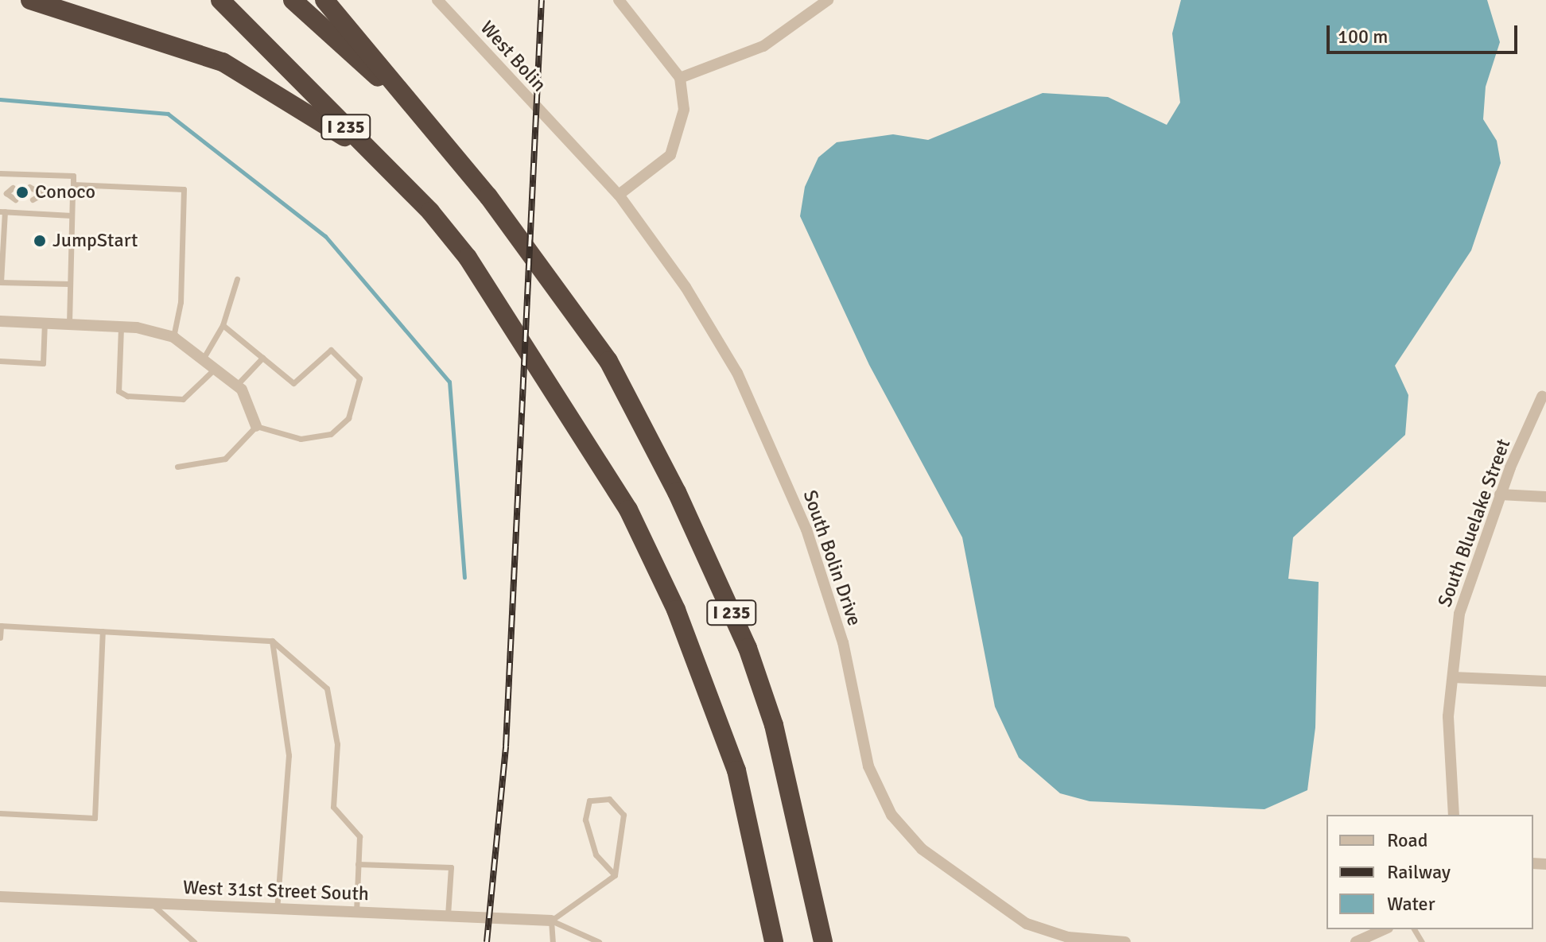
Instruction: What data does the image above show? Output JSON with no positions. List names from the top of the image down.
{
  "streets": {
    "highway": ["I 235"],
    "street": [
      "West Bolin",
      "South Bluelake Street",
      "South Bolin Drive",
      "West 31st Street South"
    ]
  },
  "crossings": [
    ["West Bolin", "South Bolin Drive"]
  ],
  "places": ["Conoco", "JumpStart"],
  "legend": ["Road", "Railway", "Water"],
  "scale_bar": "100 m"
}
